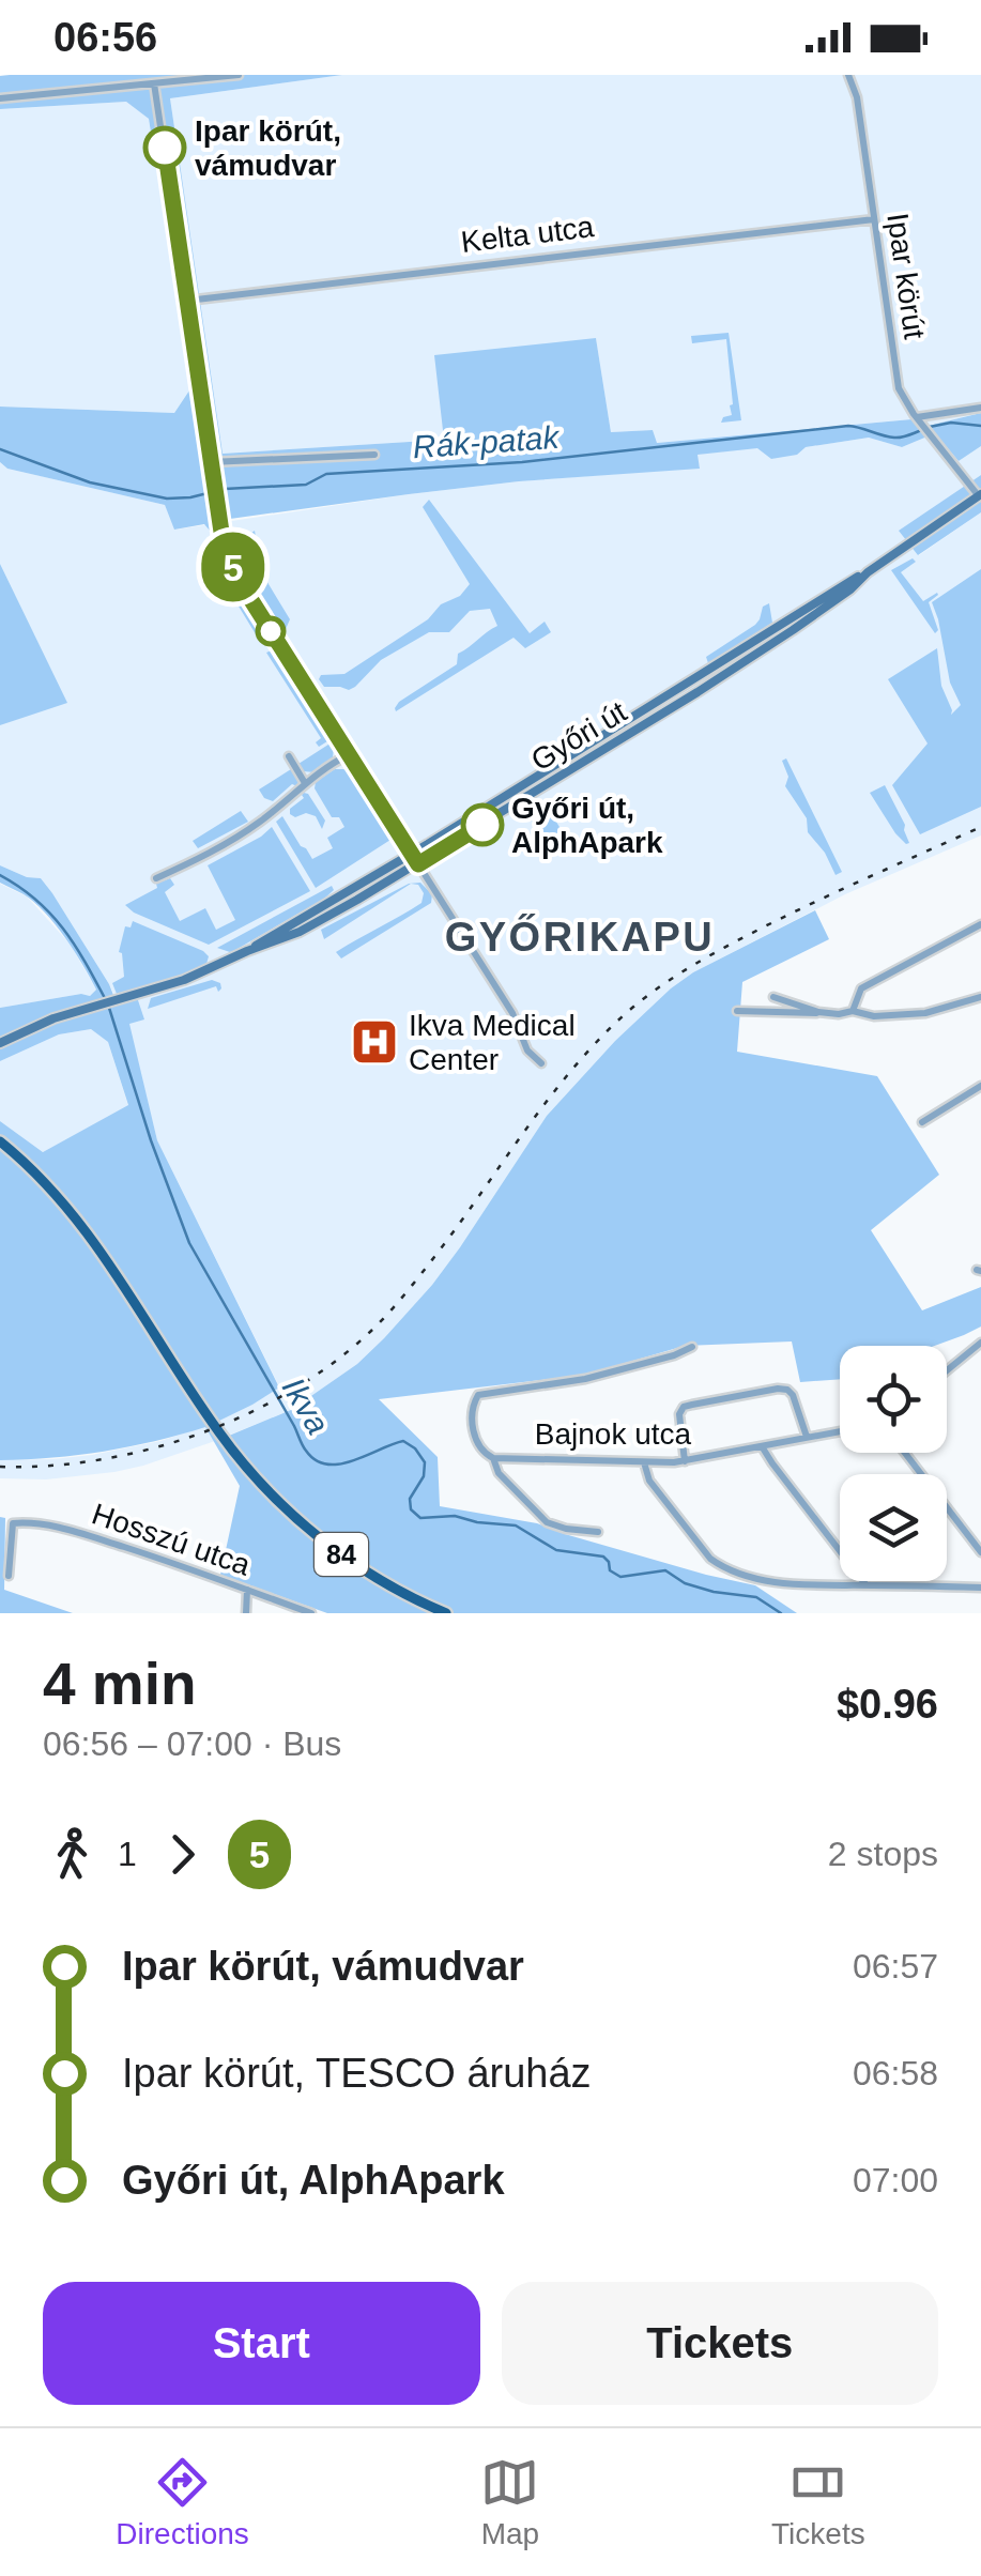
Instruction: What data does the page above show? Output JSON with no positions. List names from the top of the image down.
{
  "streets": {
    "main road": ["Győri út", "84"],
    "street": [
      "Kelta utca",
      "Ipar körút",
      "Bajnok utca",
      "Hosszú utca"
    ]
  },
  "crossings": [
    ["Kelta utca", "Ipar körút"],
    ["Ipar körút", "Győri út"]
  ],
  "districts": ["GYŐRIKAPU"],
  "water": ["Rák-patak", "Ikva"],
  "places": {
    "other": ["Ipar körút, vámudvar", "Győri út, AlphApark"],
    "hospital": ["Ikva Medical Center"]
  },
  "lines": ["bus line 5"],
  "page": {
    "status": "06:56",
    "on_map": "5",
    "heading": ["4 min", "06:56 – 07:00 · Bus", "$0.96"],
    "legs": ["1", "5", "2 stops"],
    "list": [
      {
        "name": "Ipar körút, vámudvar",
        "value": "06:57"
      },
      {
        "name": "Ipar körút, TESCO áruház",
        "value": "06:58"
      },
      {
        "name": "Győri út, AlphApark",
        "value": "07:00"
      }
    ],
    "buttons": ["Start", "Tickets"],
    "tabs": ["Directions", "Map", "Tickets"]
  }
}
